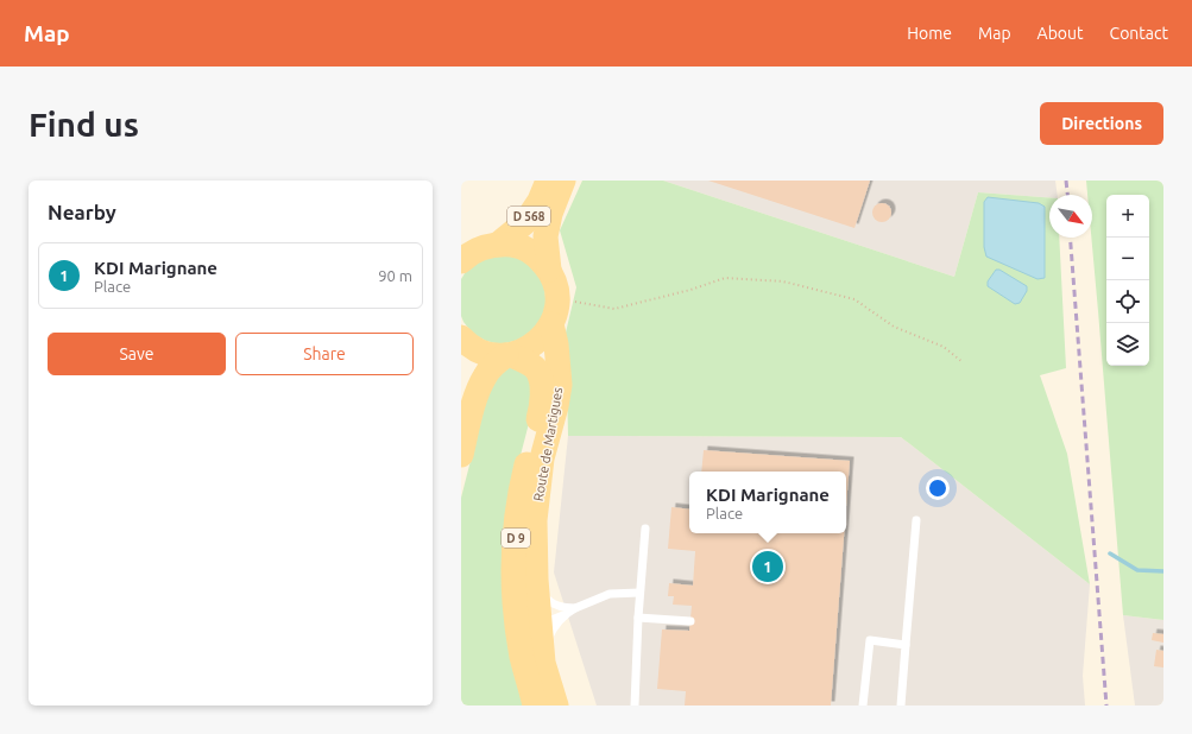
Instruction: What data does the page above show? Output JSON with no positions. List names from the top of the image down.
{
  "streets": {
    "main road": ["D 568", "Route de Martigues", "D 9"]
  },
  "north": "bottom right",
  "page": {
    "header": "Map",
    "nav": [
      "Home",
      "Map",
      "About",
      "Contact"
    ],
    "buttons": [
      "Directions",
      ["Save", "Share"]
    ],
    "title": "Find us",
    "heading": "Nearby",
    "map_buttons": ["+", "−"],
    "list": [
      {
        "mark": "1",
        "name": "KDI Marignane",
        "note": "Place",
        "value": "90 m"
      }
    ],
    "popup": ["KDI Marignane", "Place"],
    "pins": "1"
  }
}
